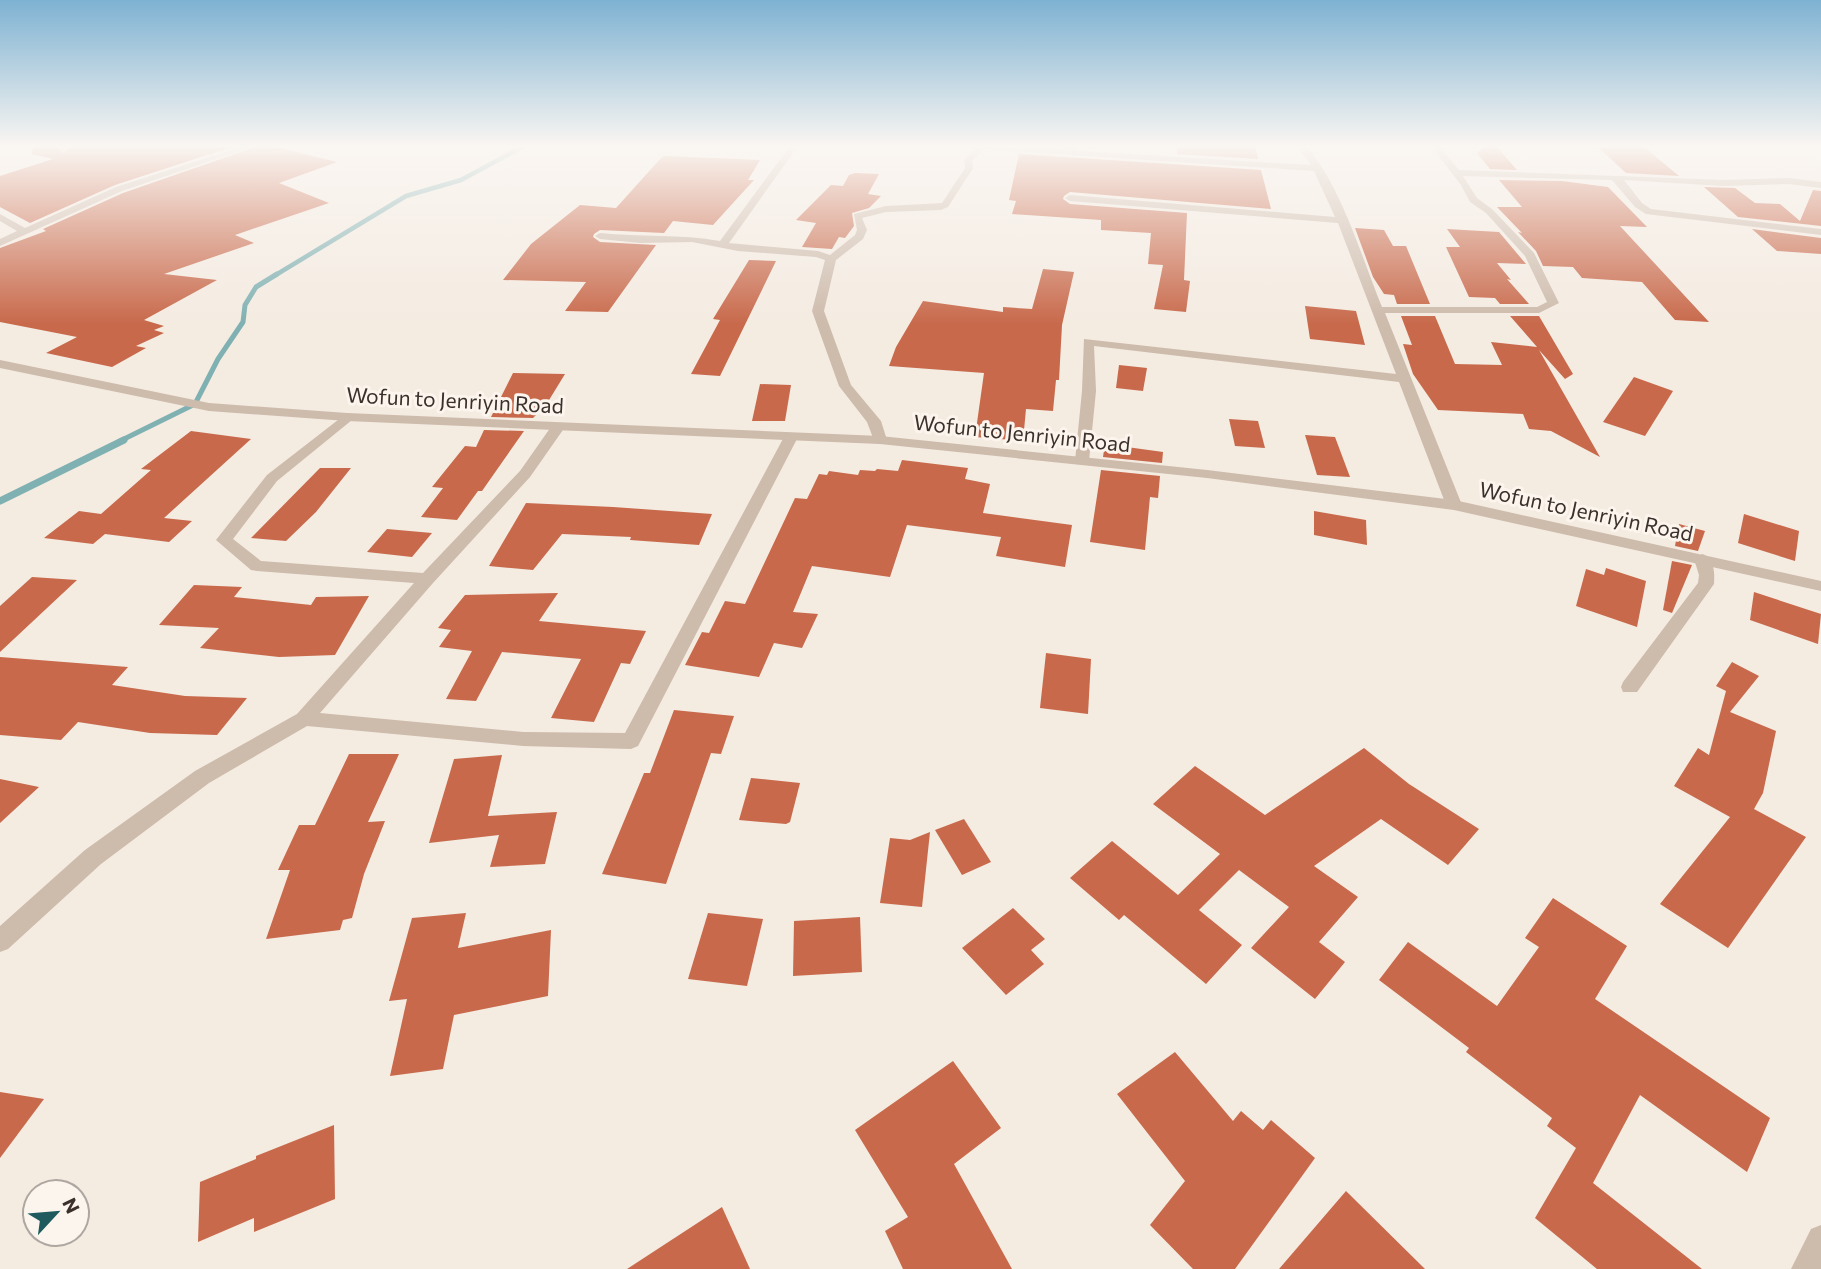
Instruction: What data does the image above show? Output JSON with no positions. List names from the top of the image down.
{
  "streets": {
    "street": ["Wofun to Jenriyin Road"]
  },
  "north": "top right"
}
